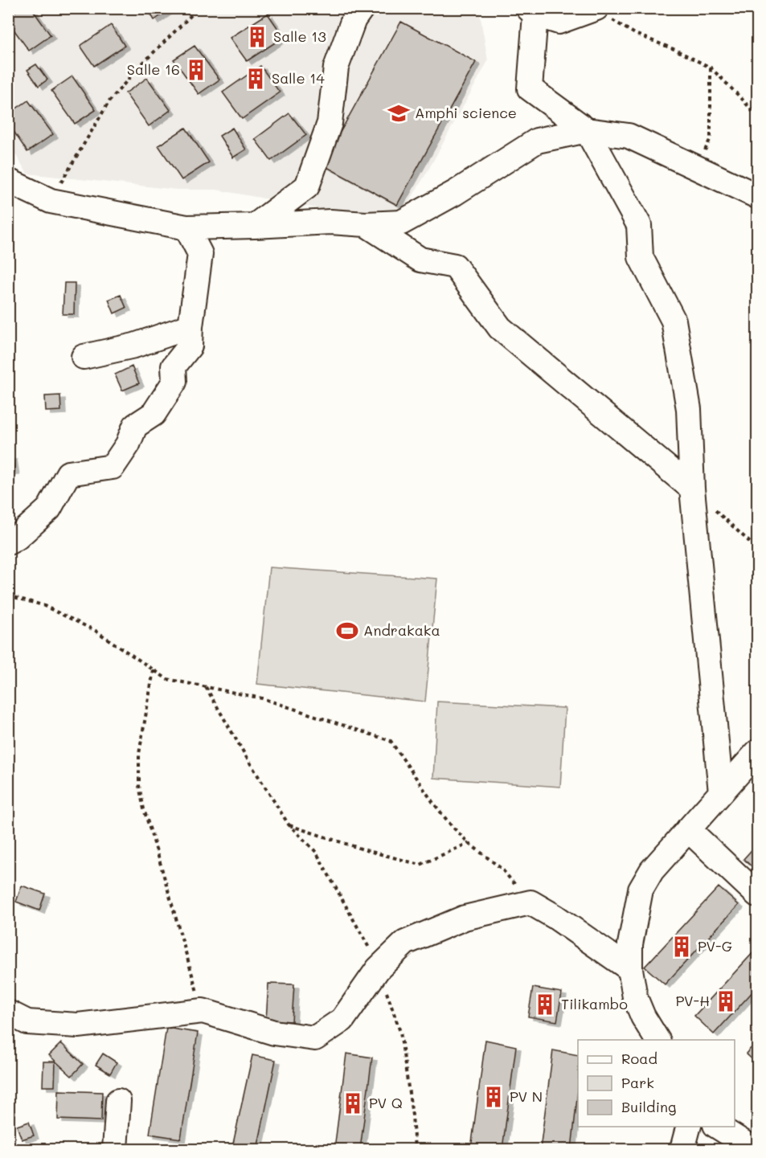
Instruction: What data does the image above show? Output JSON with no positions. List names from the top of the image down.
{
  "places": {
    "building": [
      "Salle 13",
      "Salle 16",
      "Salle 14",
      "PV-G",
      "PV-H",
      "Tilikambo",
      "PV N",
      "PV Q"
    ],
    "school or university": ["Amphi science"],
    "sports": ["Andrakaka"]
  },
  "legend": ["Road", "Park", "Building"]
}
